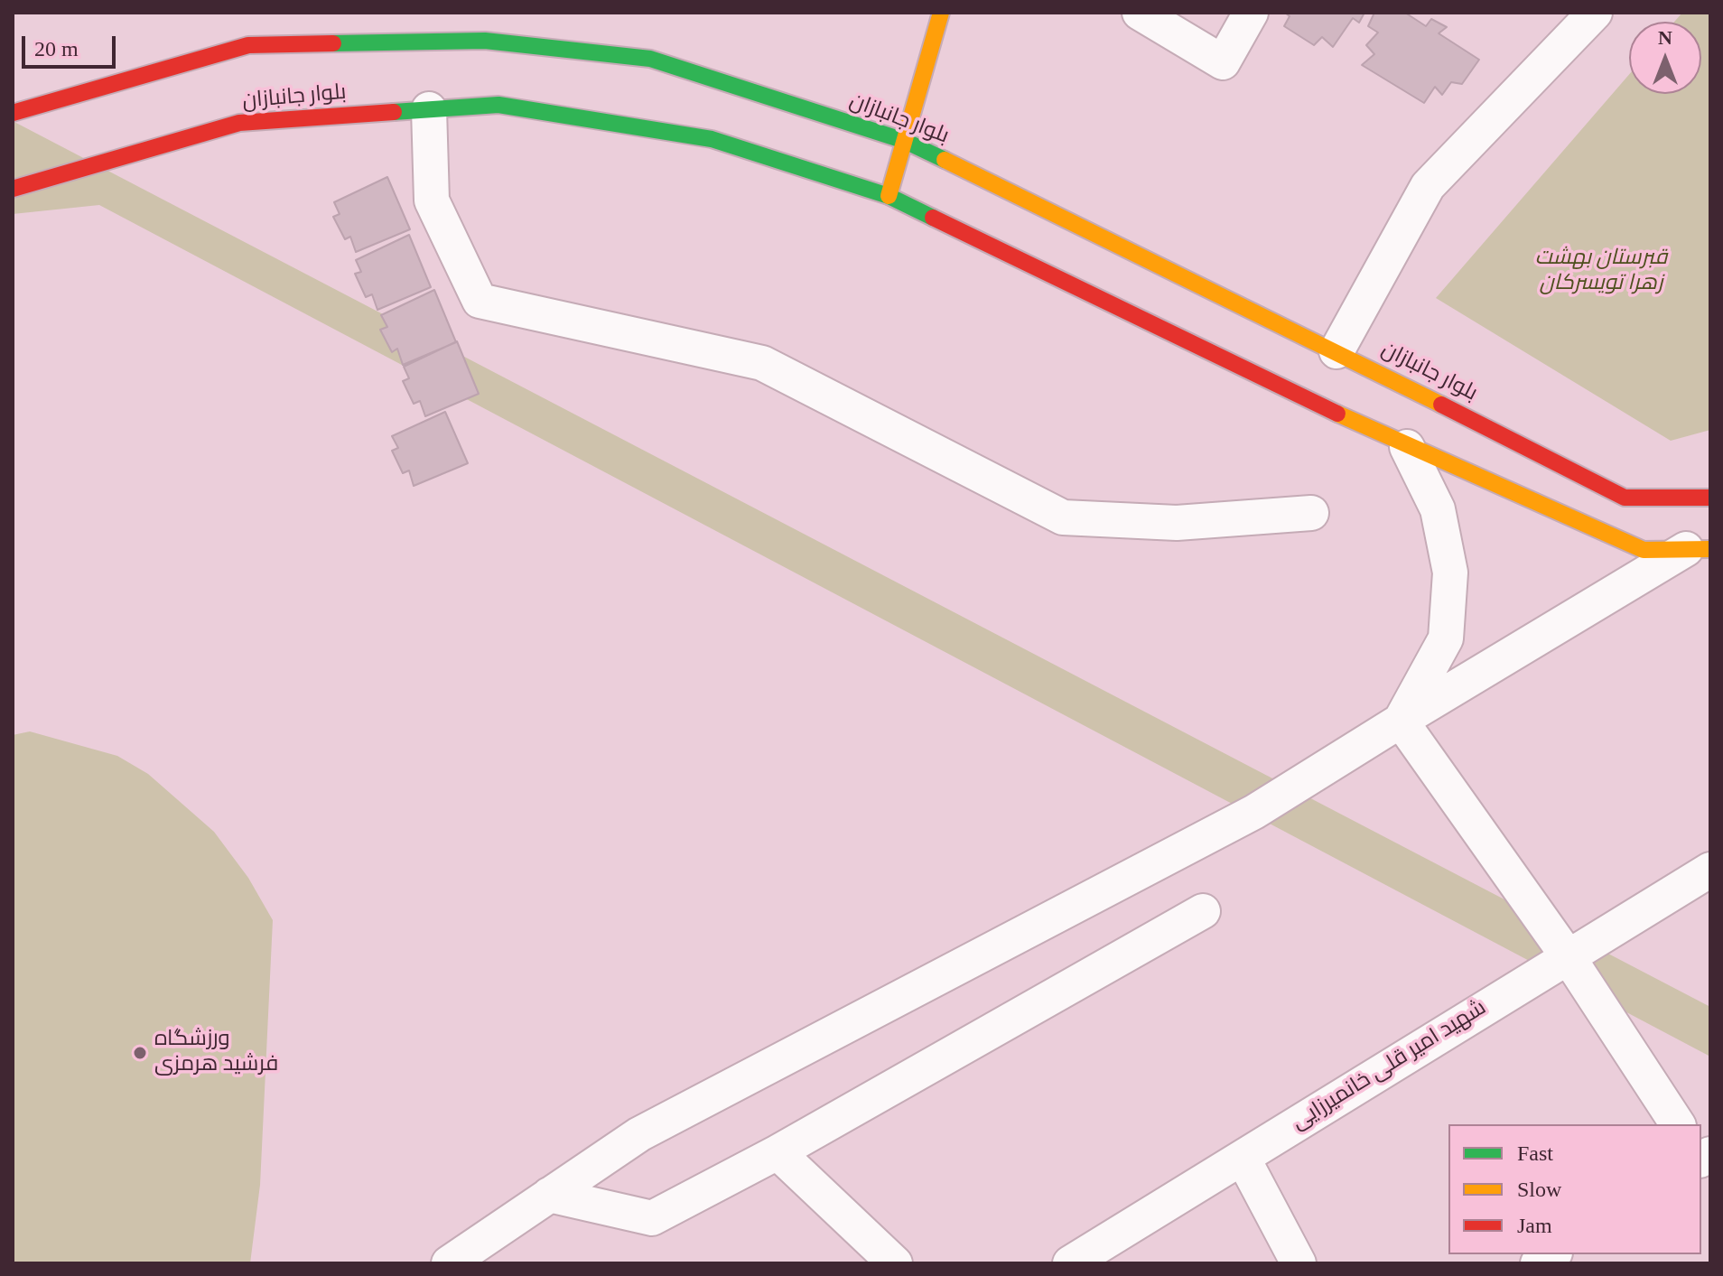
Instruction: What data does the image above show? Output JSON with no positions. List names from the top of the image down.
{
  "streets": {
    "main road": ["بلوار جانبازان"],
    "street": ["شهید امیر قلی خانمیرزایی"]
  },
  "parks": ["قبرستان بهشت زهرا تویسرکان"],
  "places": ["ورزشگاه فرشید هرمزی"],
  "legend": ["Fast", "Slow", "Jam"],
  "scale_bar": "20 m",
  "north": "top"
}
